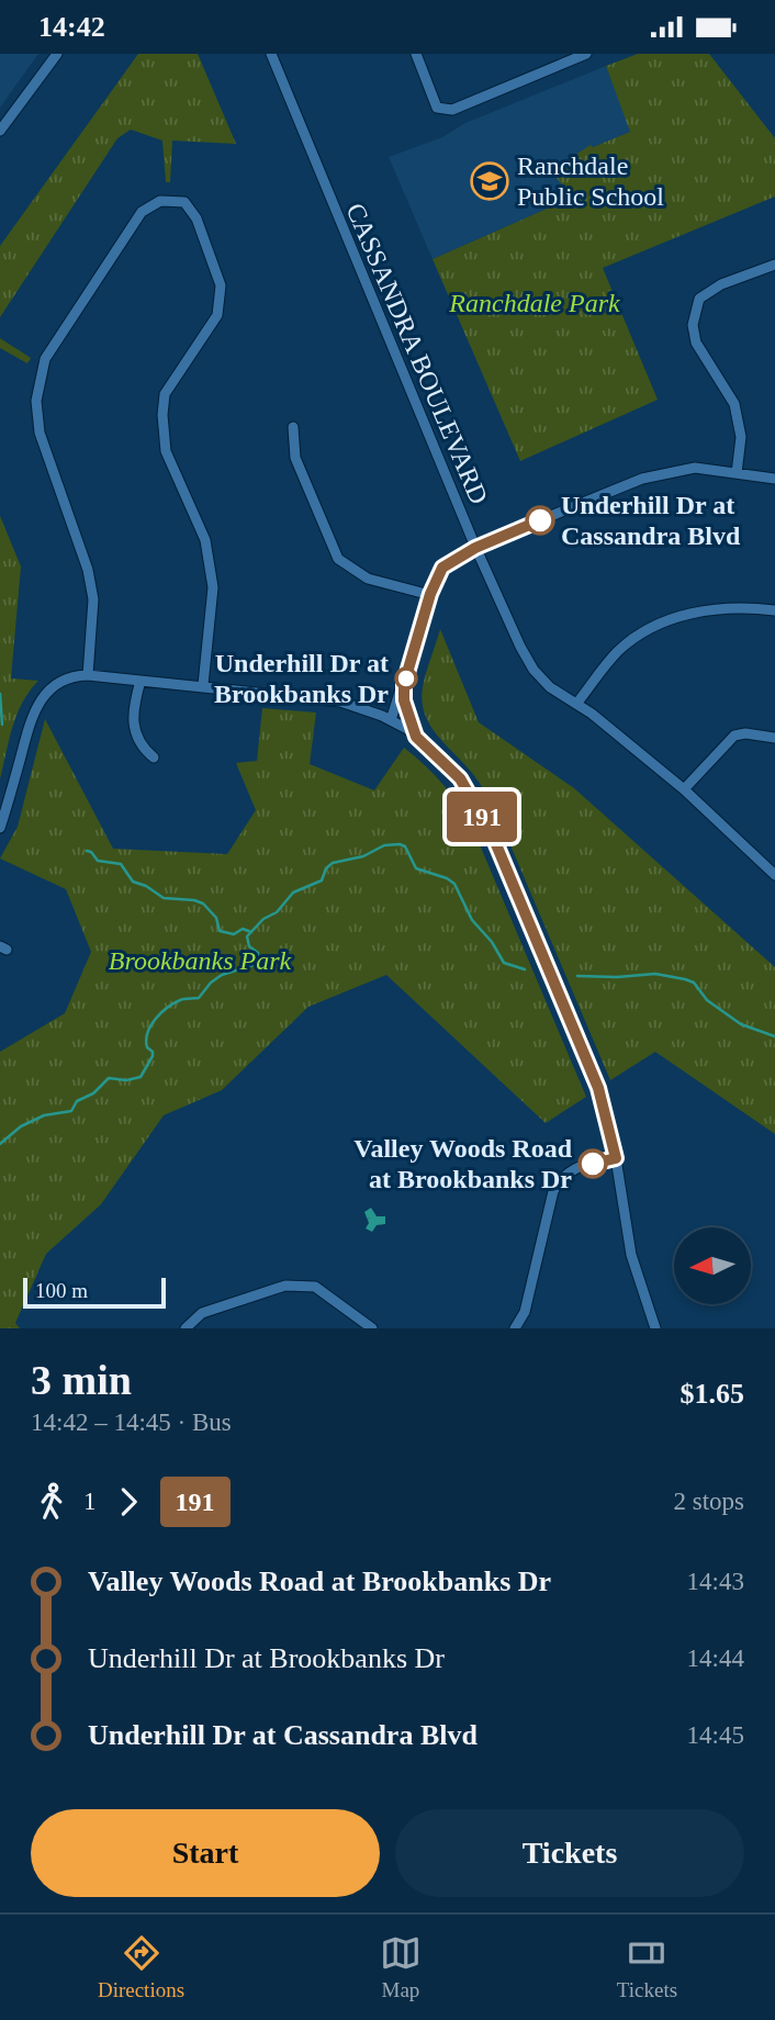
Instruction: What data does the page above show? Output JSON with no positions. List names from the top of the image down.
{
  "streets": {
    "street": ["CASSANDRA BOULEVARD"]
  },
  "parks": ["Ranchdale Park", "Brookbanks Park"],
  "places": {
    "school or university": ["Ranchdale Public School"],
    "other": ["Underhill Dr at Cassandra Blvd", "Underhill Dr at Brookbanks Dr", "Valley Woods Road at Brookbanks Dr"]
  },
  "lines": ["bus line 191"],
  "scale_bar": "100 m",
  "north": "left",
  "page": {
    "status": "14:42",
    "on_map": "191",
    "scale": "100 m",
    "heading": ["3 min", "14:42 – 14:45 · Bus", "$1.65"],
    "legs": ["1", "191", "2 stops"],
    "list": [
      {
        "name": "Valley Woods Road at Brookbanks Dr",
        "value": "14:43"
      },
      {
        "name": "Underhill Dr at Brookbanks Dr",
        "value": "14:44"
      },
      {
        "name": "Underhill Dr at Cassandra Blvd",
        "value": "14:45"
      }
    ],
    "buttons": ["Start", "Tickets"],
    "tabs": ["Directions", "Map", "Tickets"]
  }
}
